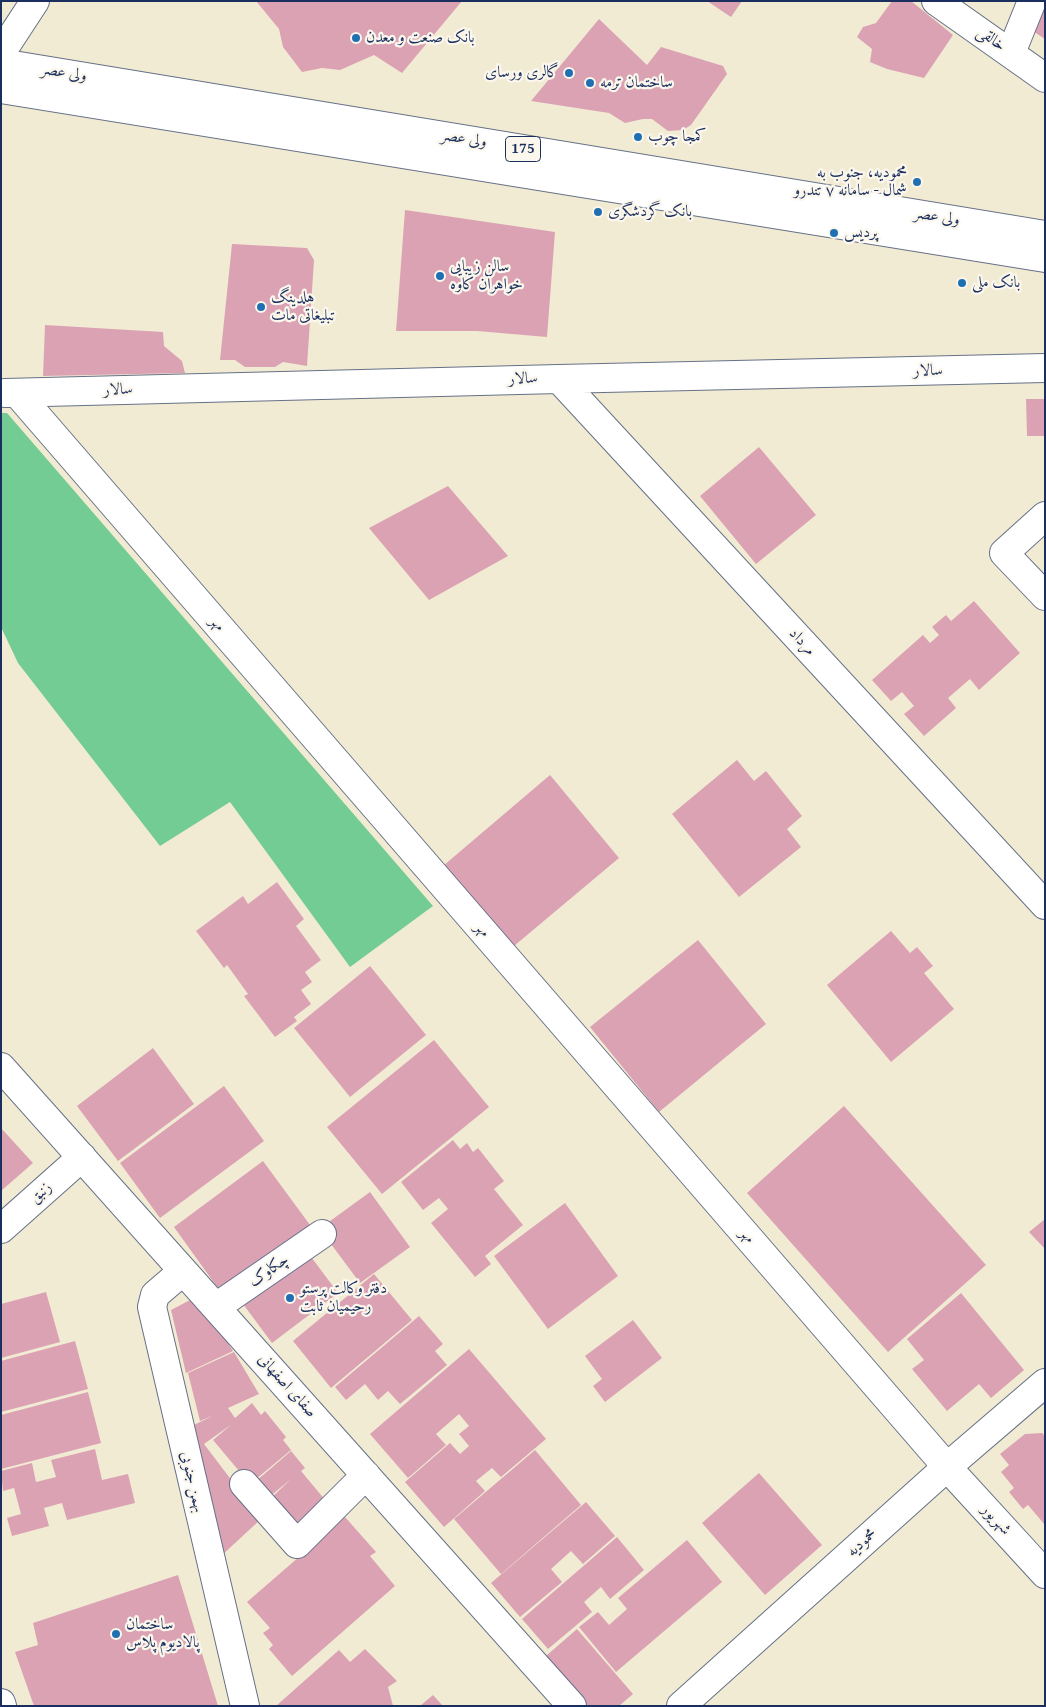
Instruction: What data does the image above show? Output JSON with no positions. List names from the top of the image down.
{
  "streets": {
    "street": [
      "خالقی",
      "ولی عصر",
      "175",
      "سالار",
      "مهر",
      "مرداد",
      "زنبق",
      "چکاوک",
      "صفای اصفهانی",
      "بهمن جنوبی",
      "شهریور",
      "محمودیه"
    ]
  },
  "crossings": [
    ["سالار", "مهر"],
    ["سالار", "مرداد"],
    ["مهر", "شهریور"],
    ["مهر", "محمودیه"],
    ["زنبق", "صفای اصفهانی"],
    ["چکاوک", "صفای اصفهانی"],
    ["صفای اصفهانی", "بهمن جنوبی"],
    ["شهریور", "محمودیه"]
  ],
  "places": [
    "بانک صنعت و معدن",
    "گالری ورسای",
    "ساختمان ترمه",
    "کمجا چوب",
    "محمودیه، جنوب به شمال - سامانه ۷ تندرو",
    "بانک گردشگری",
    "پردیس",
    "سالن زیبایی خواهران کاوه",
    "بانک ملی",
    "هلدینگ تبلیغاتی مات",
    "دفتر وکالت پرستو رحیمیان ثابت",
    "ساختمان پالادیوم پلاس"
  ]
}
